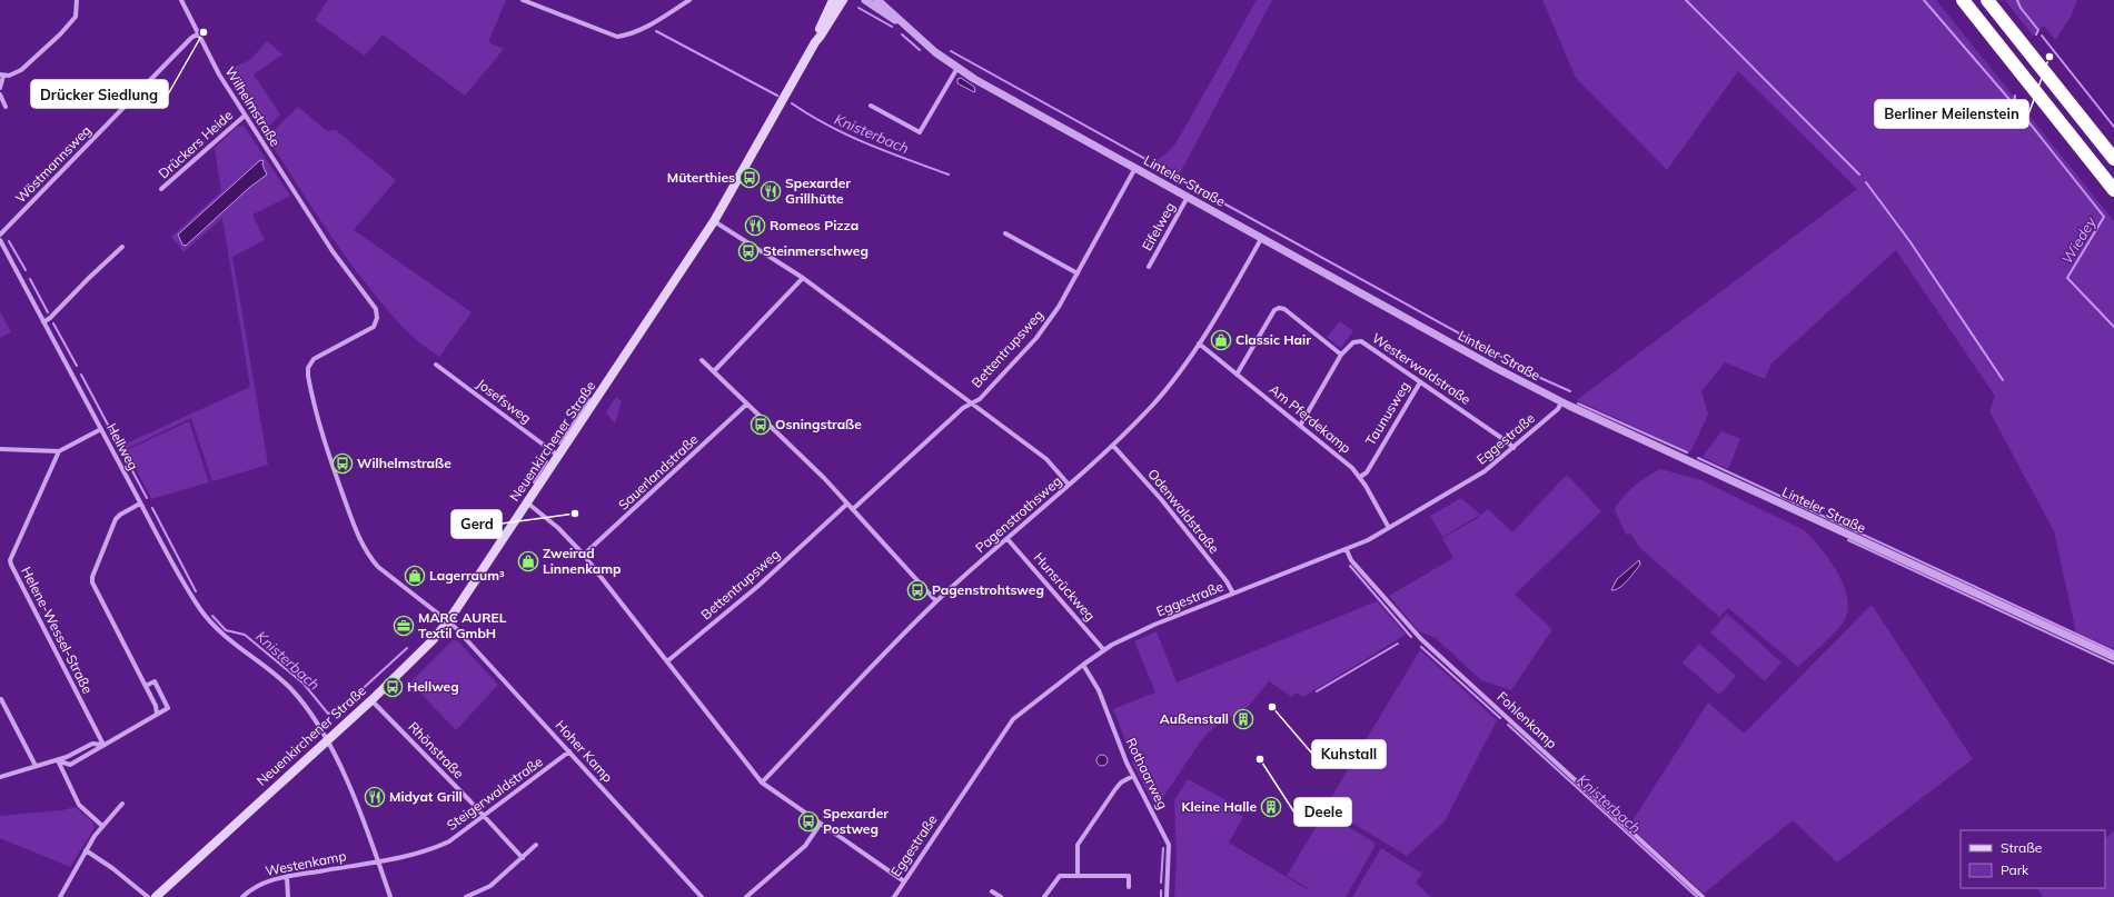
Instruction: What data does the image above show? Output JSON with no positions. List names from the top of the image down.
{
  "streets": {
    "main road": ["Neuenkirchener Straße"],
    "street": [
      "Wilhelmstraße",
      "Drückers Heide",
      "Wöstmannsweg",
      "Linteler Straße",
      "Eifelweg",
      "Bettentrupsweg",
      "Westerwaldstraße",
      "Josefsweg",
      "Taunusweg",
      "Am Pferdekamp",
      "Eggestraße",
      "Hellweg",
      "Sauerlandstraße",
      "Odenwaldstraße",
      "Pagenstrothsweg",
      "Hunsrückweg",
      "Helene-Wessel-Straße",
      "Fohlenkamp",
      "Rhönstraße",
      "Hoher Kamp",
      "Rothaarweg",
      "Steigerwaldstraße",
      "Westenkamp"
    ]
  },
  "crossings": [
    ["Wilhelmstraße", "Drückers Heide"],
    ["Wilhelmstraße", "Wöstmannsweg"],
    ["Wilhelmstraße", "Neuenkirchener Straße"],
    ["Wilhelmstraße", "Hoher Kamp"],
    ["Linteler Straße", "Eifelweg"],
    ["Linteler Straße", "Bettentrupsweg"],
    ["Linteler Straße", "Eggestraße"],
    ["Linteler Straße", "Pagenstrothsweg"],
    ["Westerwaldstraße", "Taunusweg"],
    ["Westerwaldstraße", "Am Pferdekamp"],
    ["Westerwaldstraße", "Eggestraße"],
    ["Josefsweg", "Neuenkirchener Straße"],
    ["Taunusweg", "Am Pferdekamp"],
    ["Am Pferdekamp", "Eggestraße"],
    ["Am Pferdekamp", "Pagenstrothsweg"],
    ["Eggestraße", "Odenwaldstraße"],
    ["Eggestraße", "Hunsrückweg"],
    ["Eggestraße", "Fohlenkamp"],
    ["Eggestraße", "Rothaarweg"],
    ["Neuenkirchener Straße", "Hellweg"],
    ["Neuenkirchener Straße", "Rhönstraße"],
    ["Neuenkirchener Straße", "Hoher Kamp"],
    ["Hellweg", "Steigerwaldstraße"],
    ["Hellweg", "Westenkamp"],
    ["Odenwaldstraße", "Pagenstrothsweg"],
    ["Pagenstrothsweg", "Hunsrückweg"],
    ["Rhönstraße", "Steigerwaldstraße"],
    ["Hoher Kamp", "Steigerwaldstraße"],
    ["Steigerwaldstraße", "Westenkamp"]
  ],
  "water": ["Knisterbach", "Wiedey"],
  "places": {
    "other": [
      "Drücker Siedlung",
      "Berliner Meilenstein",
      "Gerd",
      "Kuhstall",
      "Deele"
    ],
    "bus stop": [
      "Müterthies",
      "Steinmerschweg",
      "Osningstraße",
      "Wilhelmstraße",
      "Pagenstrohtsweg",
      "Hellweg",
      "Spexarder Postweg"
    ],
    "restaurant": ["Spexarder Grillhütte", "Romeos Pizza", "Midyat Grill"],
    "shop": ["Classic Hair", "Zweirad Linnenkamp", "Lagerraum³"],
    "office": ["MARC AUREL Textil GmbH"],
    "building": ["Außenstall", "Kleine Halle"]
  },
  "legend": ["Straße", "Park"]
}
